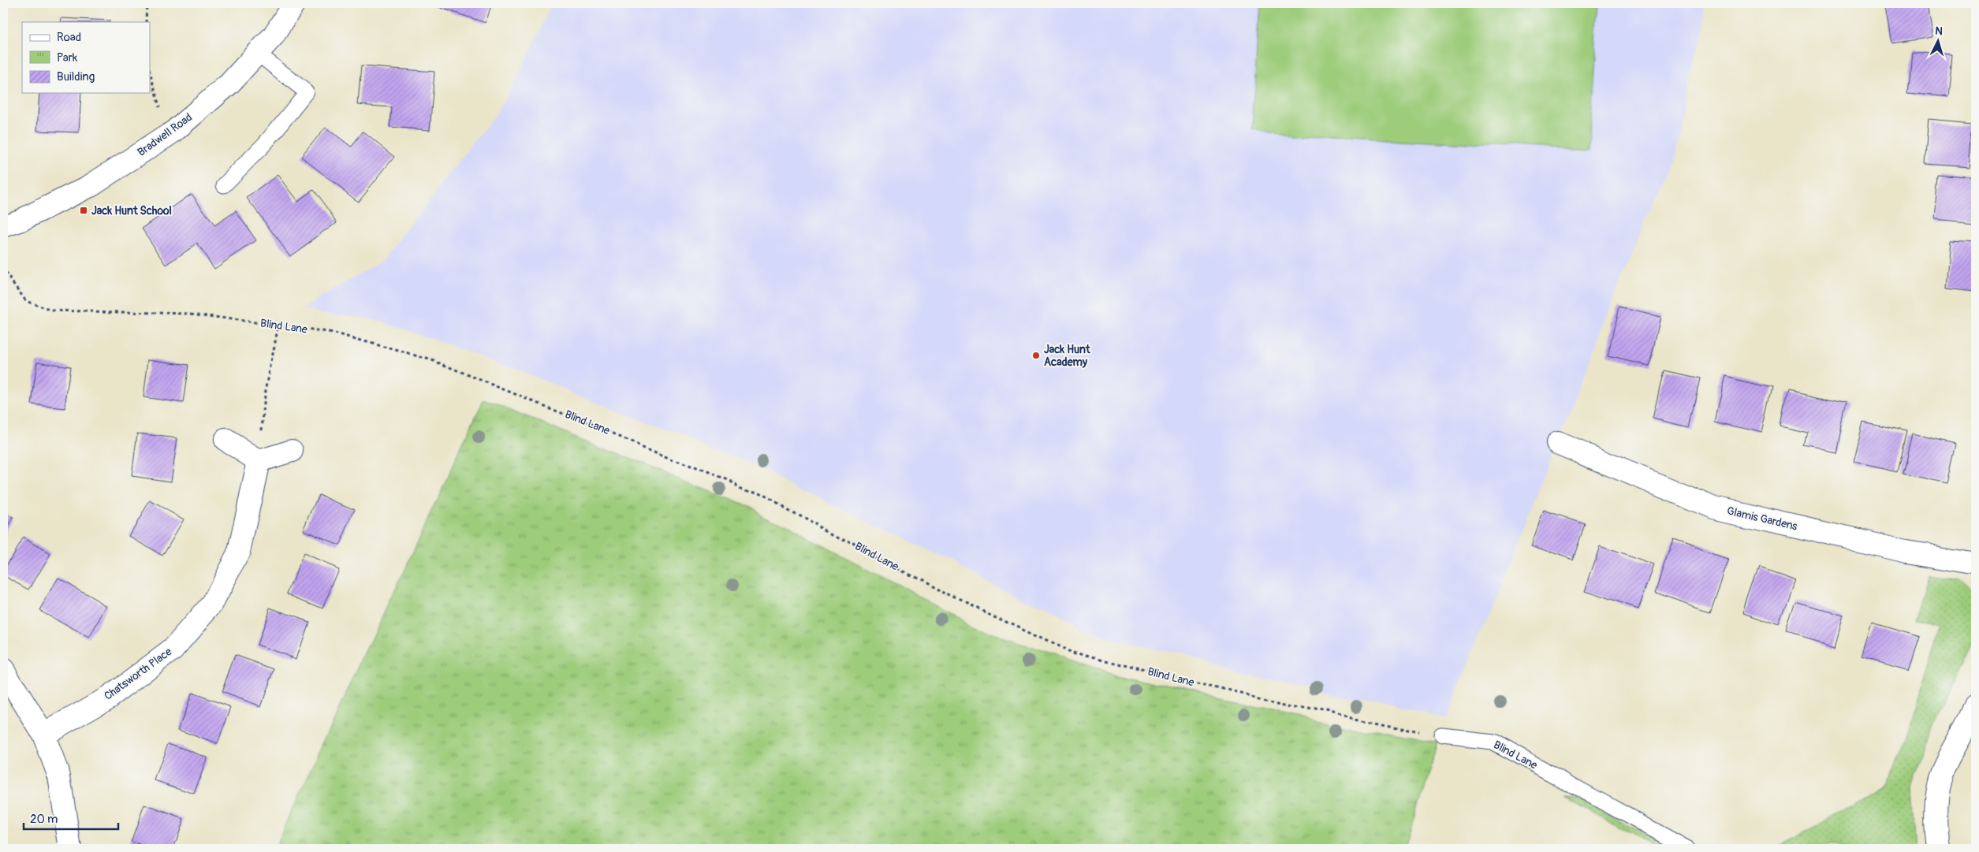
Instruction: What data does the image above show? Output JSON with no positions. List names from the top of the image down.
{
  "streets": {
    "street": ["Bradwell Road", "Glamis Gardens", "Chatsworth Place"],
    "lane": ["Blind Lane"]
  },
  "places": {
    "transit": ["Jack Hunt School"],
    "other": ["Jack Hunt Academy"]
  },
  "legend": ["Road", "Park", "Building"],
  "scale_bar": "20 m",
  "north": "top"
}
